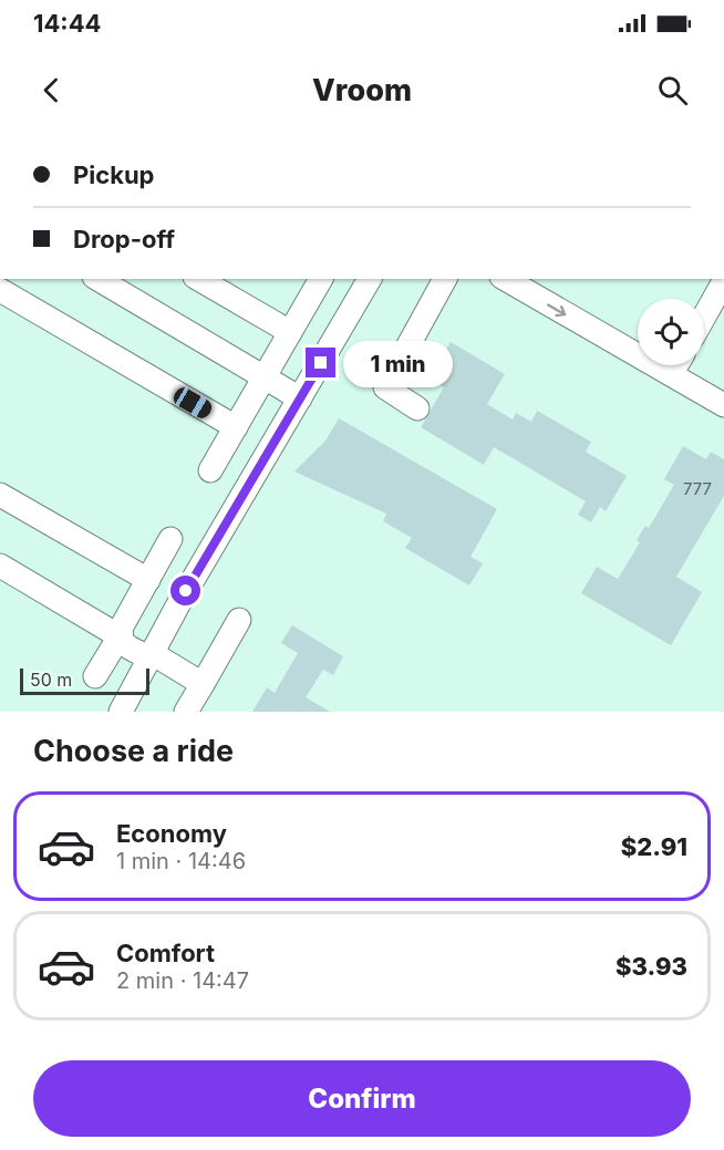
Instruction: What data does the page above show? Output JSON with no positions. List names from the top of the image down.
{
  "house_numbers": ["777"],
  "scale_bar": "50 m",
  "page": {
    "status": "14:44",
    "header": "Vroom",
    "banner": ["Pickup", "Drop-off"],
    "bubble": "1 min",
    "scale": "50 m",
    "heading": "Choose a ride",
    "list": [
      {
        "name": "Economy",
        "note": "1 min · 14:46",
        "value": "$2.91"
      },
      {
        "name": "Comfort",
        "note": "2 min · 14:47",
        "value": "$3.93"
      }
    ],
    "buttons": "Confirm"
  }
}
